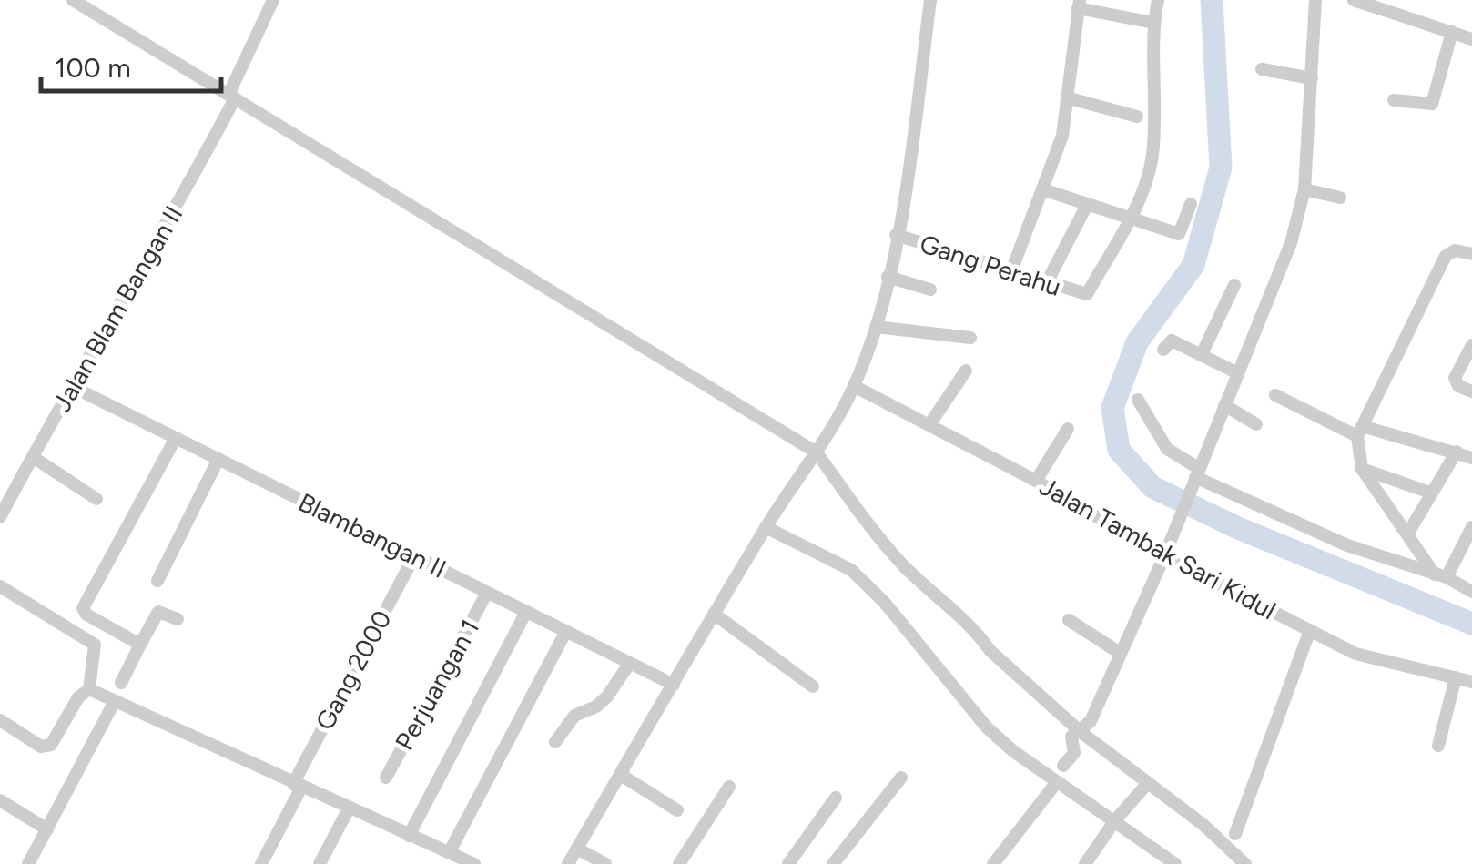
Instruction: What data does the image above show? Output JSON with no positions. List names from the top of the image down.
{
  "streets": {
    "street": [
      "Gang Perahu",
      "Jalan Blam Bangan II",
      "Blambangan II",
      "Jalan Tambak Sari Kidul",
      "Gang 2000",
      "Perjuangan 1"
    ]
  },
  "crossings": [
    ["Jalan Blam Bangan II", "Blambangan II"],
    ["Blambangan II", "Gang 2000"],
    ["Blambangan II", "Perjuangan 1"]
  ],
  "scale_bar": "100 m"
}
